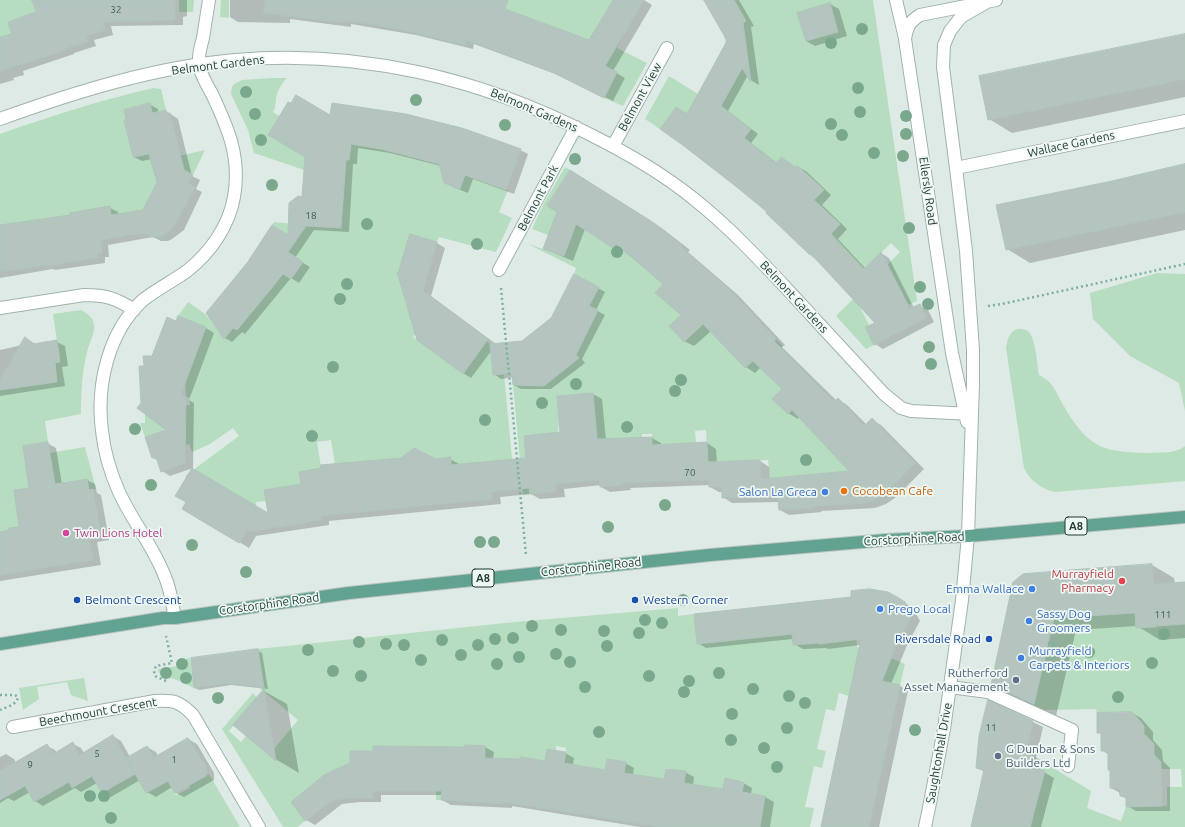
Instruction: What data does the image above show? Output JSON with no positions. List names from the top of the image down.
{
  "streets": {
    "main road": ["A8", "Corstorphine Road"],
    "street": [
      "Belmont Gardens",
      "Belmont View",
      "Wallace Gardens",
      "Ellersly Road",
      "Belmont Park",
      "Beechmount Crescent",
      "Saughtonhall Drive"
    ]
  },
  "crossings": [
    ["Belmont Gardens", "Belmont View"],
    ["Belmont Gardens", "Ellersly Road"],
    ["Belmont Gardens", "Belmont Park"],
    ["Wallace Gardens", "Ellersly Road"],
    ["Ellersly Road", "Corstorphine Road"],
    ["Ellersly Road", "Saughtonhall Drive"],
    ["Corstorphine Road", "Saughtonhall Drive"]
  ],
  "places": [
    "Cocobean Cafe",
    "Salon La Greca",
    "Twin Lions Hotel",
    "Murrayfield Pharmacy",
    "Emma Wallace",
    "Belmont Crescent",
    "Western Corner",
    "Prego Local",
    "Sassy Dog Groomers",
    "Riversdale Road",
    "Murrayfield Carpets & Interiors",
    "Rutherford Asset Management",
    "G Dunbar & Sons Builders Ltd"
  ],
  "house_numbers": [
    "32",
    "18",
    "70",
    "111",
    "11",
    "5",
    "1",
    "9"
  ]
}
